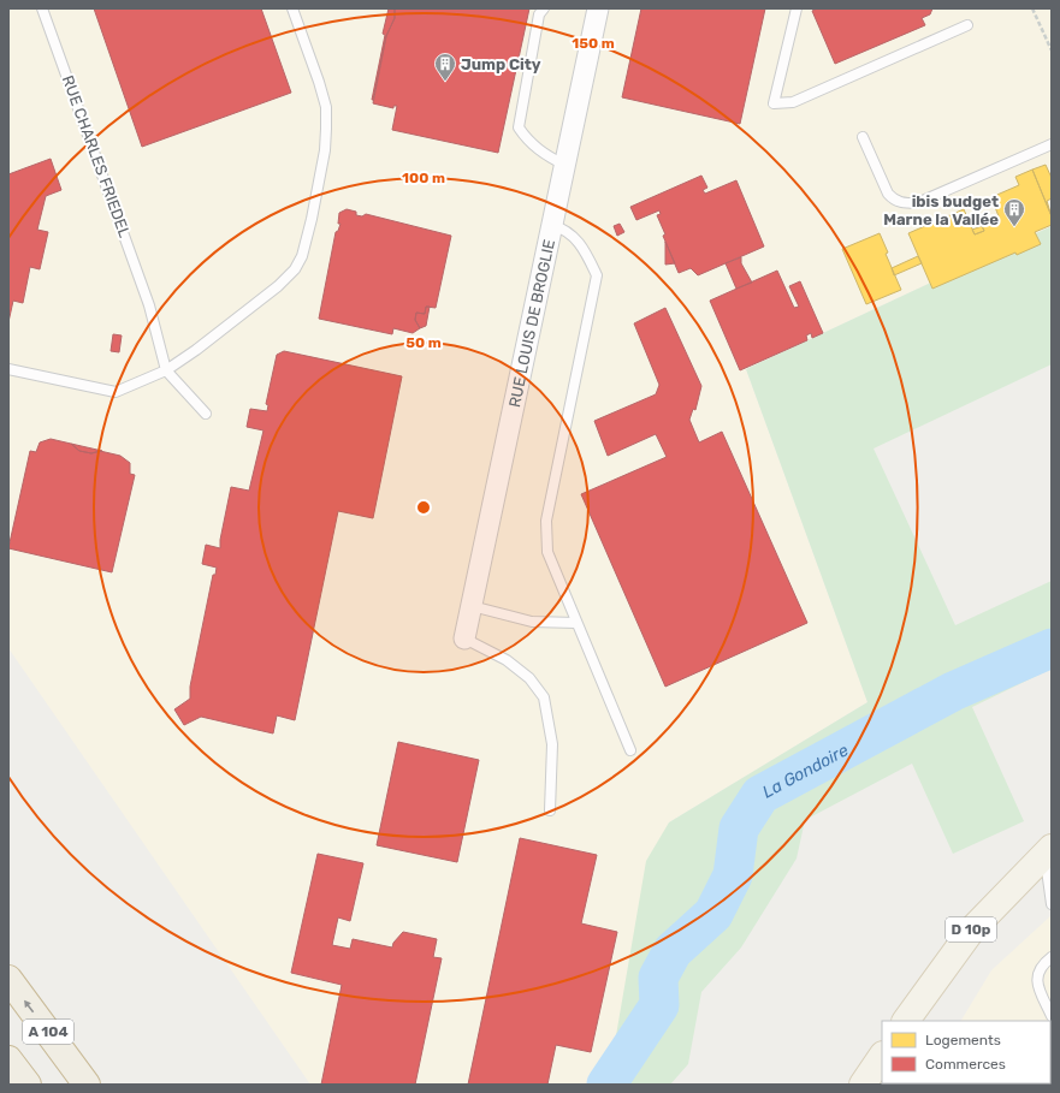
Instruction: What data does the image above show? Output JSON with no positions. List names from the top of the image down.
{
  "streets": {
    "highway": ["A 104"],
    "main road": ["D 10p"],
    "street": ["RUE LOUIS DE BROGLIE"],
    "lane": ["RUE CHARLES FRIEDEL"]
  },
  "water": ["La Gondoire"],
  "places": {
    "building": ["Jump City", "ibis budget Marne la Vallée"]
  },
  "legend": ["Logements", "Commerces"],
  "rings": ["150 m", "100 m", "50 m"]
}
